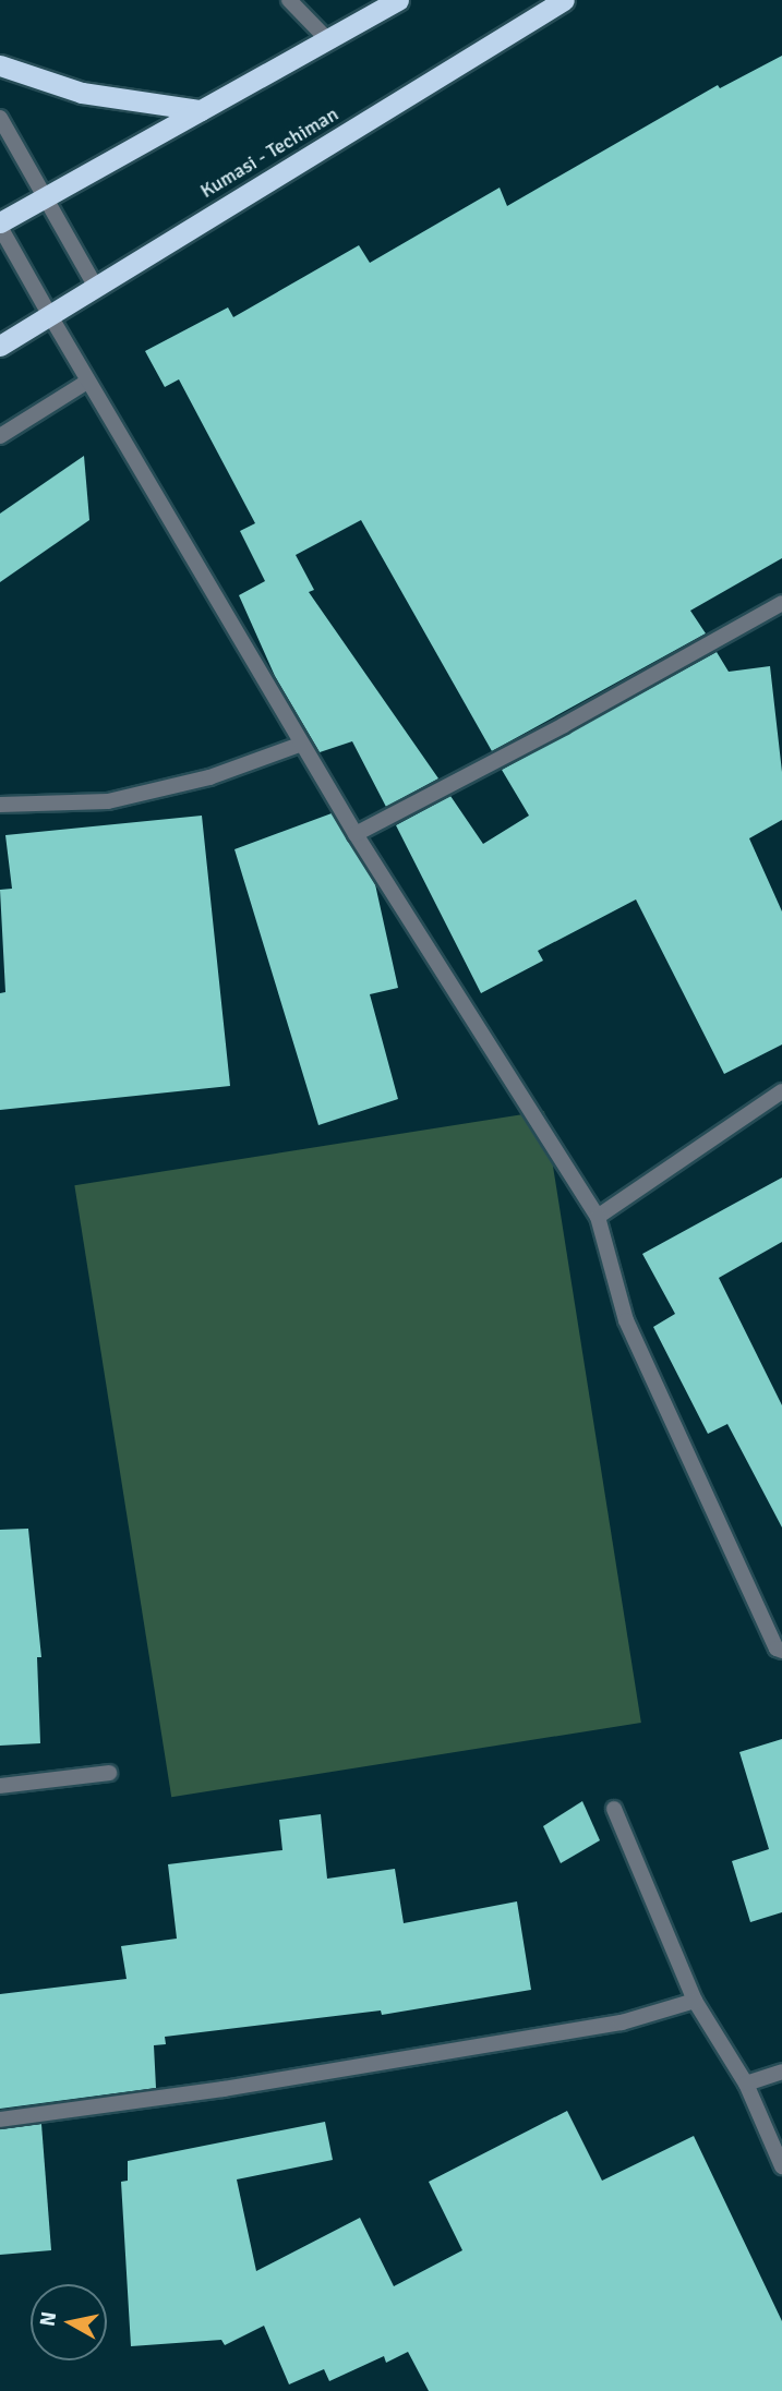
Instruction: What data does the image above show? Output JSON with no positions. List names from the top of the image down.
{
  "streets": {
    "highway": ["Kumasi - Techiman"]
  },
  "north": "left"
}
